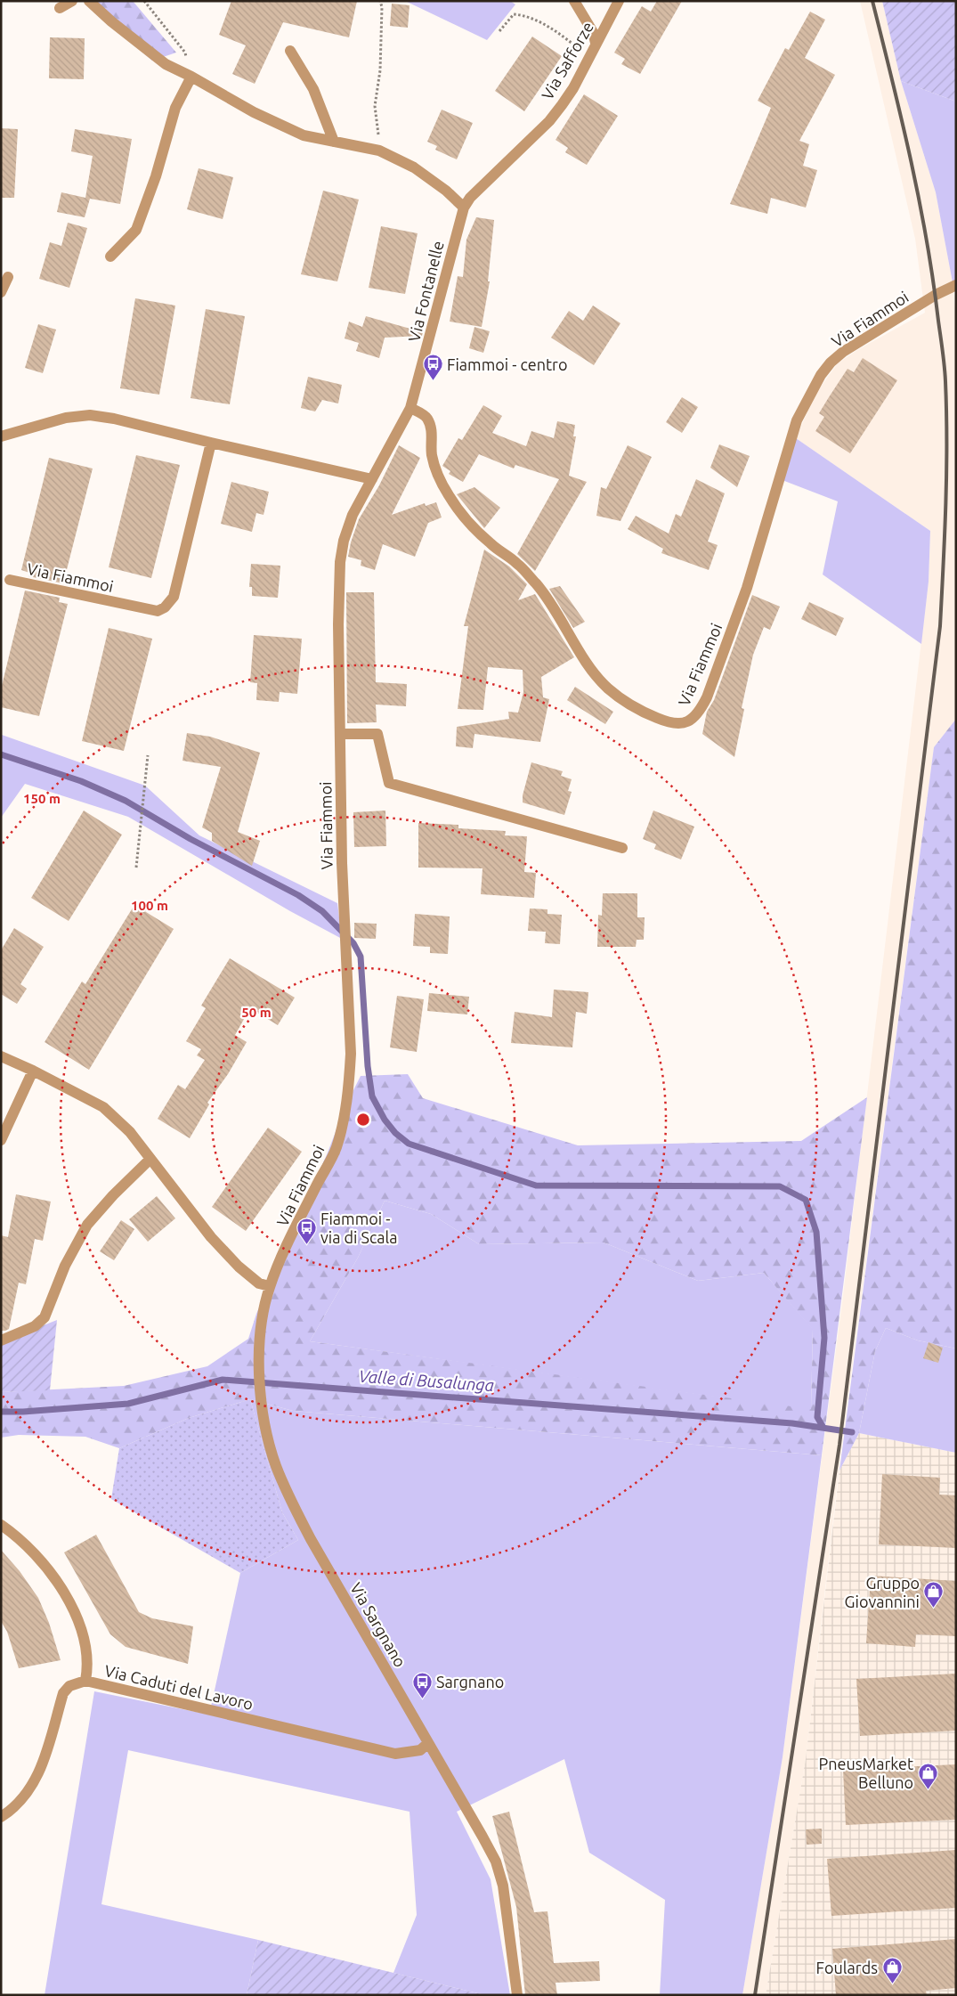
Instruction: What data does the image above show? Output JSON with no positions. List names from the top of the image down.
{
  "streets": {
    "street": [
      "Via Safforze",
      "Via Fontanelle",
      "Via Fiammoi",
      "Via Sargnano",
      "Via Caduti del Lavoro"
    ]
  },
  "crossings": [
    ["Via Safforze", "Via Fontanelle"],
    ["Via Fontanelle", "Via Fiammoi"],
    ["Via Fiammoi", "Via Sargnano"],
    ["Via Sargnano", "Via Caduti del Lavoro"]
  ],
  "water": ["Valle di Busalunga"],
  "places": {
    "bus stop": ["Fiammoi - centro", "Fiammoi - via di Scala", "Sargnano"],
    "shop": ["Gruppo Giovannini", "PneusMarket Belluno", "Foulards"]
  },
  "rings": ["150 m", "100 m", "50 m"]
}
